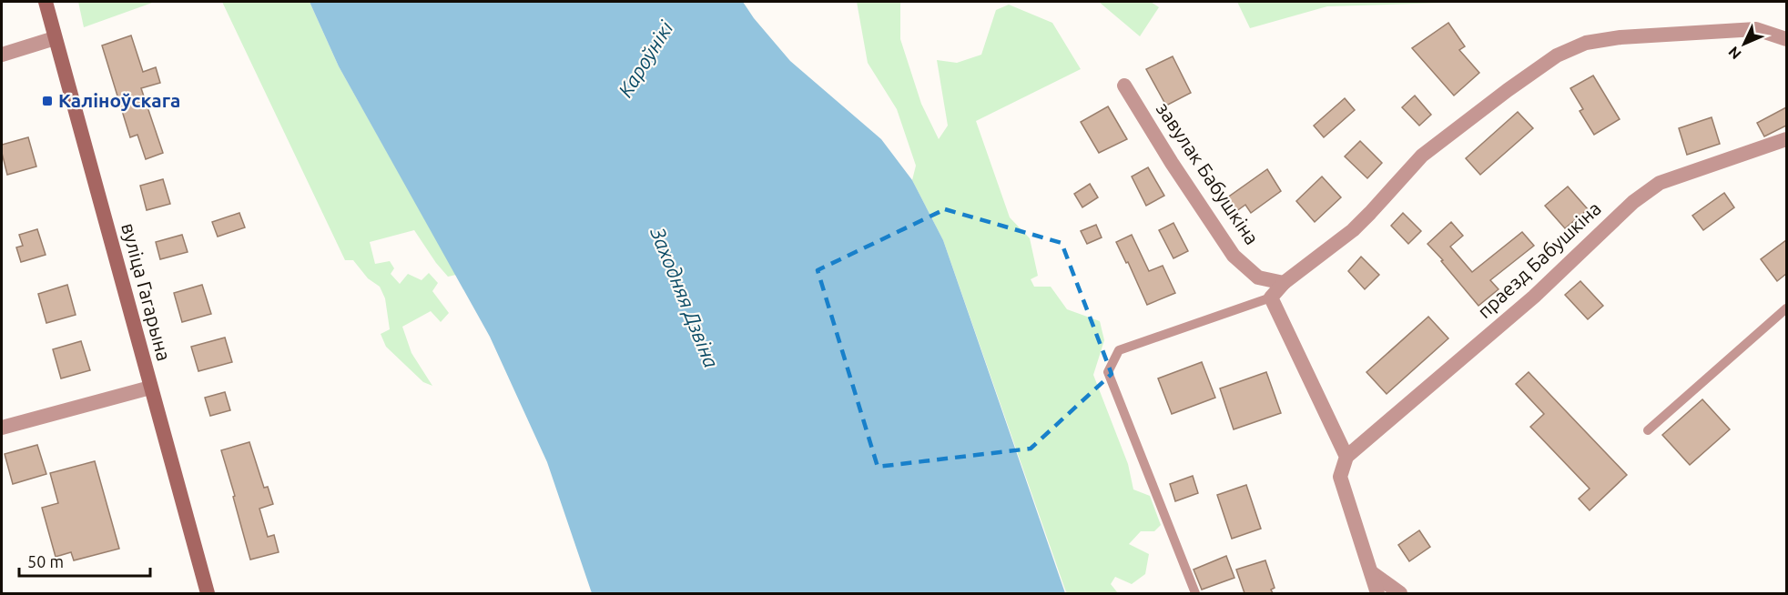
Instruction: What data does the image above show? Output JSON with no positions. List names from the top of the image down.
{
  "streets": {
    "main road": ["вуліца Гагарына"],
    "street": ["завулак Бабушкіна", "праезд Бабушкіна"]
  },
  "water": ["Кароўнікі", "Заходняя Дзвіна"],
  "places": {
    "transit": ["Каліноўскага"]
  },
  "scale_bar": "50 m",
  "north": "bottom left"
}
